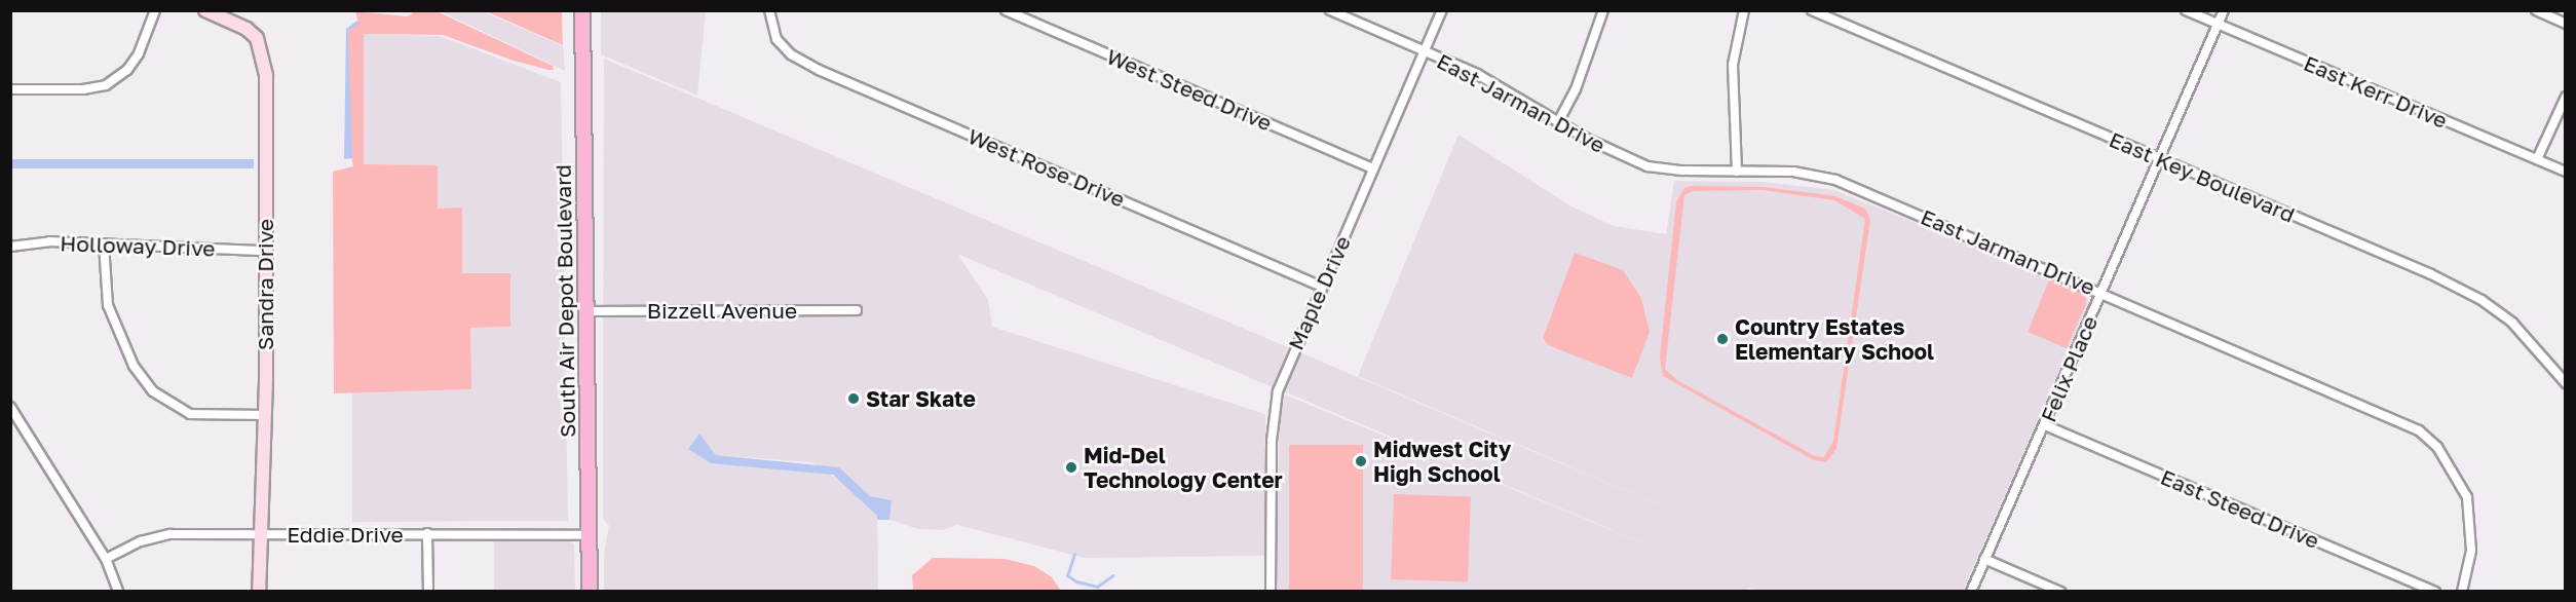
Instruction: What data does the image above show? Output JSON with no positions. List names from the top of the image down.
{
  "streets": {
    "main road": ["South Air Depot Boulevard"],
    "street": [
      "West Steed Drive",
      "East Kerr Drive",
      "East Jarman Drive",
      "West Rose Drive",
      "East Key Boulevard",
      "Holloway Drive",
      "Sandra Drive",
      "Maple Drive",
      "Bizzell Avenue",
      "Felix Place",
      "East Steed Drive",
      "Eddie Drive"
    ]
  },
  "crossings": [
    ["West Steed Drive", "Maple Drive"],
    ["East Kerr Drive", "Felix Place"],
    ["East Jarman Drive", "Maple Drive"],
    ["East Jarman Drive", "Felix Place"],
    ["West Rose Drive", "Maple Drive"],
    ["East Key Boulevard", "Felix Place"],
    ["Holloway Drive", "Sandra Drive"],
    ["Sandra Drive", "Eddie Drive"],
    ["South Air Depot Boulevard", "Bizzell Avenue"],
    ["South Air Depot Boulevard", "Eddie Drive"],
    ["Felix Place", "East Steed Drive"]
  ],
  "places": [
    "Country Estates Elementary School",
    "Star Skate",
    "Midwest City High School",
    "Mid-Del Technology Center"
  ]
}
